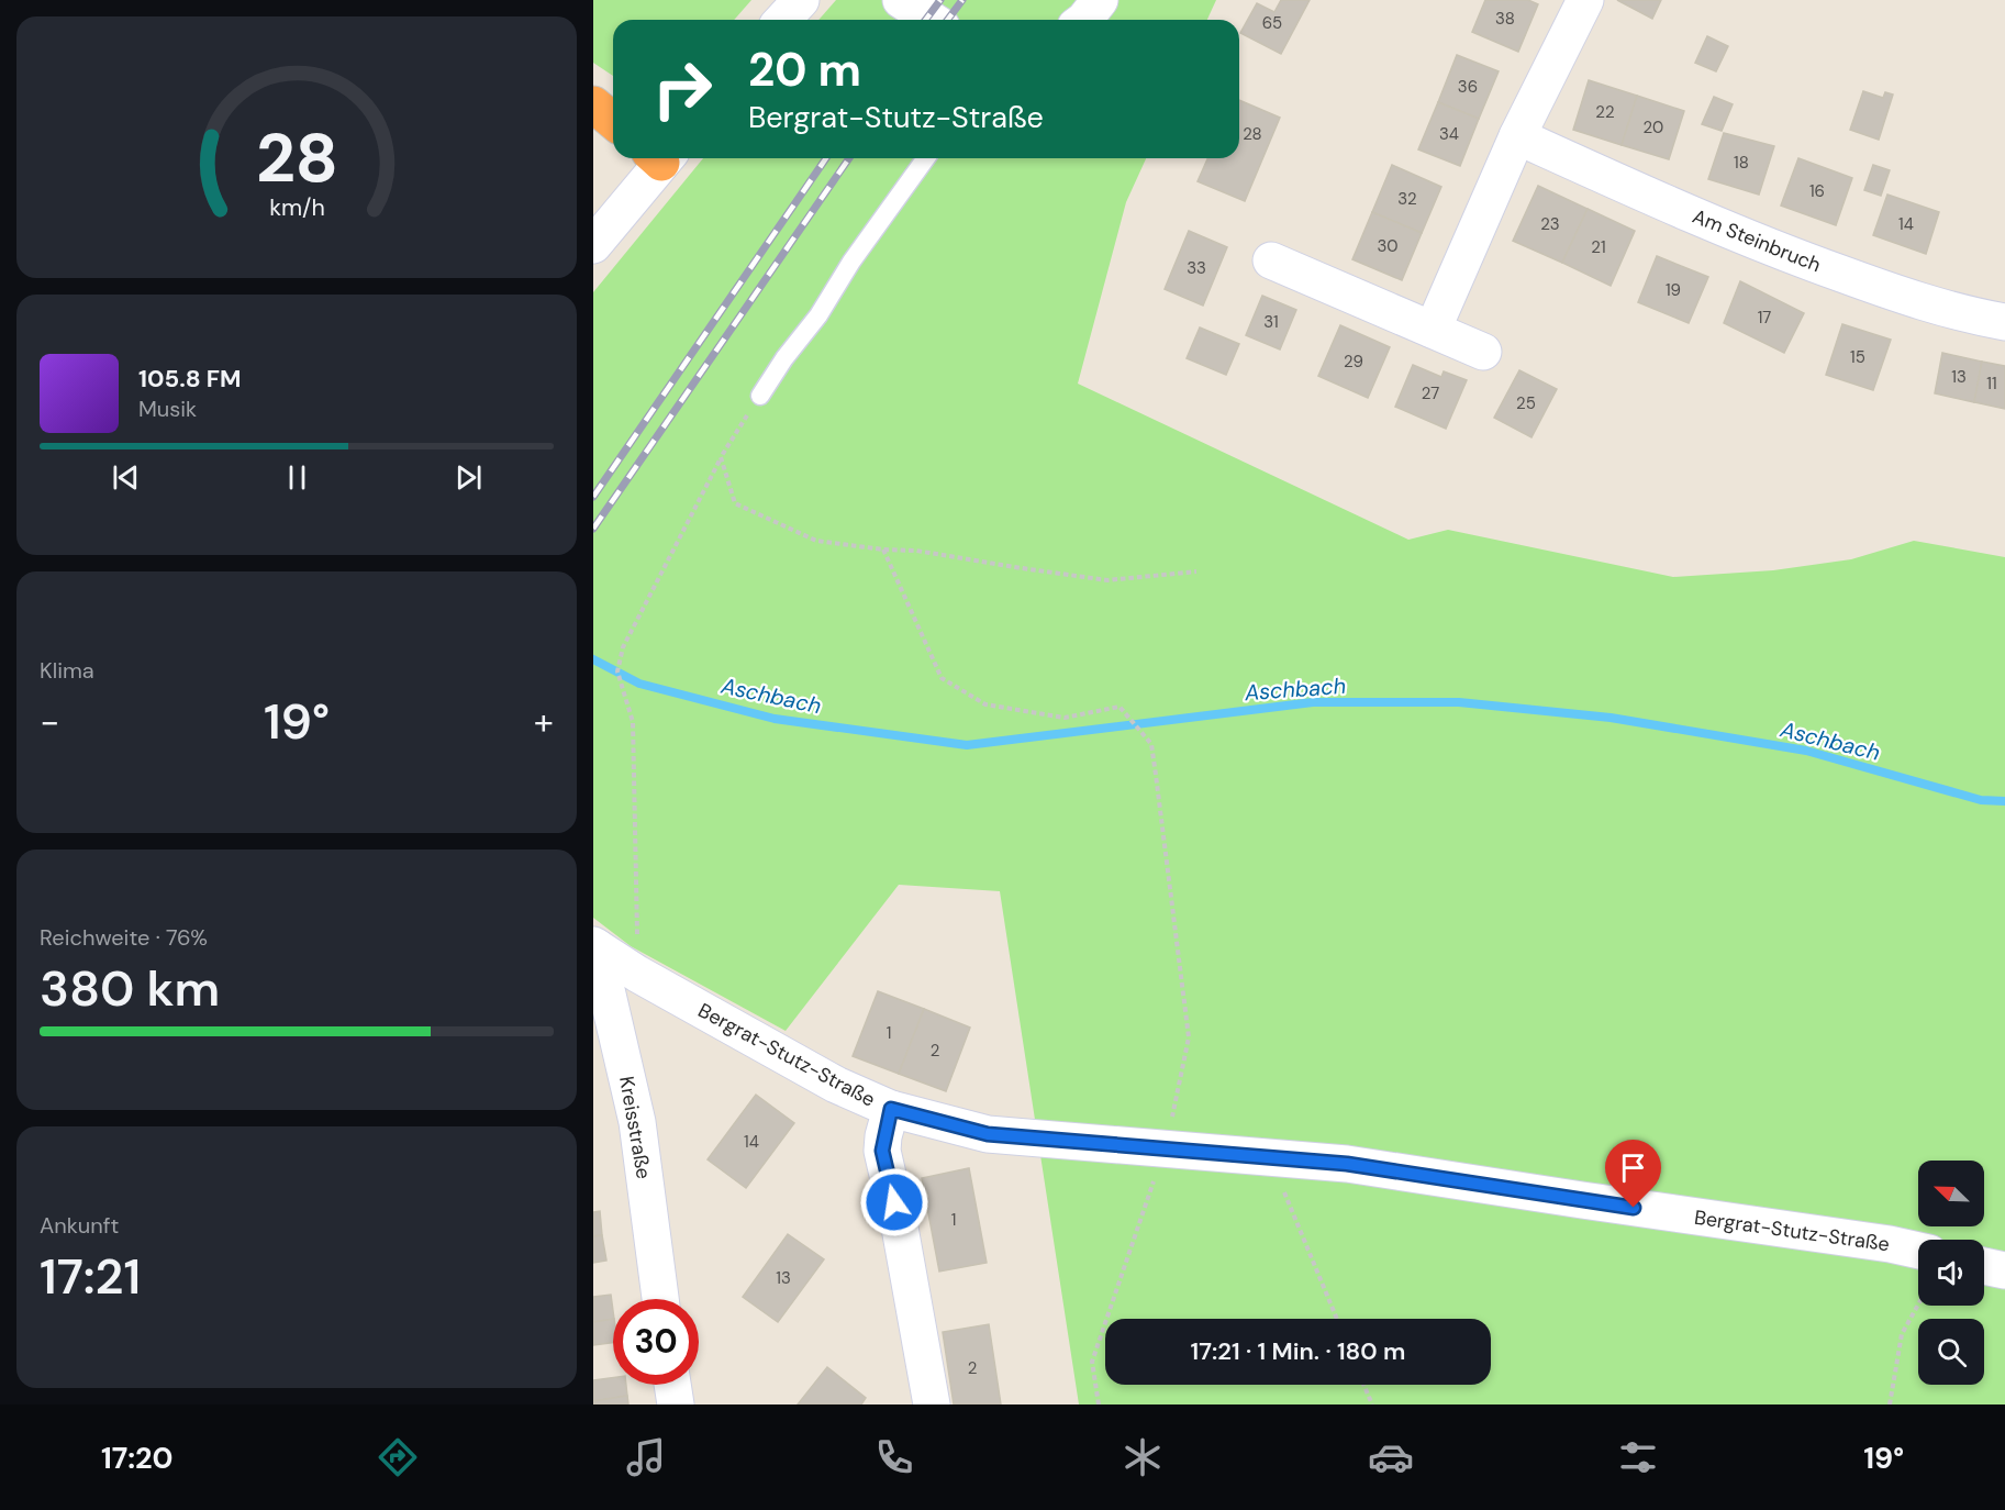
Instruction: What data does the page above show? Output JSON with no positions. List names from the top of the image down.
{
  "streets": {
    "street": ["Am Steinbruch", "Bergrat-Stutz-Straße", "Kreisstraße"]
  },
  "crossings": [
    ["Bergrat-Stutz-Straße", "Kreisstraße"]
  ],
  "water": ["Aschbach"],
  "house_numbers": [
    "38",
    "65",
    "36",
    "22",
    "20",
    "28",
    "34",
    "18",
    "16",
    "32",
    "23",
    "14",
    "30",
    "21",
    "33",
    "19",
    "17",
    "31",
    "15",
    "29",
    "13",
    "11",
    "27",
    "25",
    "1",
    "2",
    "14",
    "1",
    "13",
    "2"
  ],
  "north": "top left",
  "page": {
    "turn": ["20 m", "Bergrat-Stutz-Straße"],
    "song": ["105.8 FM", "Musik"],
    "tile": [
      "Klima",
      ["Reichweite · 76%", "380 km"],
      ["Ankunft", "17:21"]
    ],
    "heat": ["−", "19°", "+"],
    "limit": "30",
    "trip": "17:21 · 1 Min. · 180 m",
    "tabs": ["17:20", "19°"],
    "gauge": ["28", "km/h"]
  }
}
